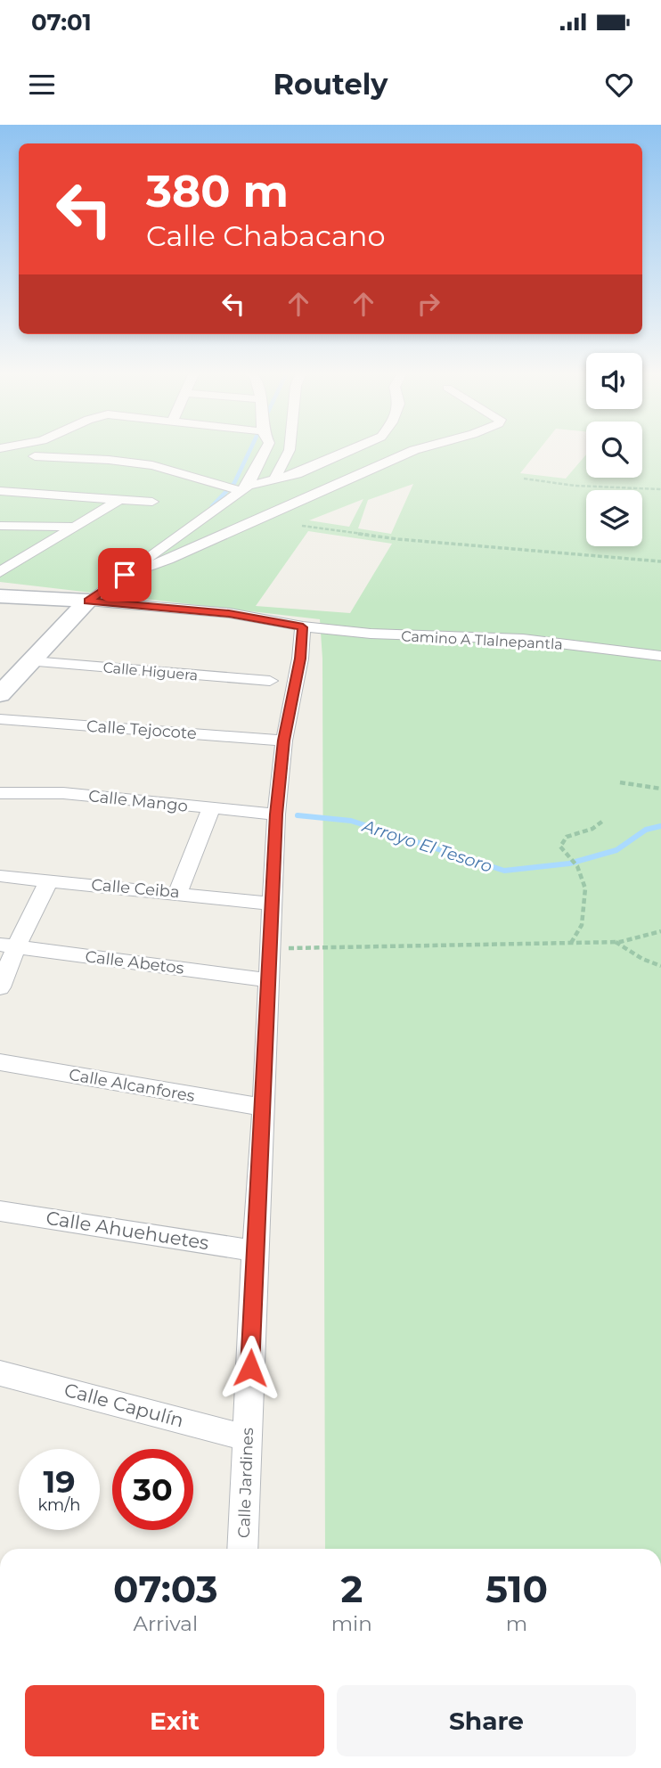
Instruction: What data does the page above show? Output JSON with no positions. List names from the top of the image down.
{
  "streets": {
    "street": [
      "Camino A Tlalnepantla",
      "Calle Higuera",
      "Calle Tejocote",
      "Calle Mango",
      "Calle Ceiba",
      "Calle Abetos",
      "Calle Alcanfores",
      "Calle Ahuehuetes",
      "Calle Capulín",
      "Calle Jardines"
    ]
  },
  "crossings": [
    ["Camino A Tlalnepantla", "Calle Jardines"],
    ["Calle Tejocote", "Calle Jardines"],
    ["Calle Mango", "Calle Jardines"],
    ["Calle Ceiba", "Calle Jardines"],
    ["Calle Abetos", "Calle Jardines"],
    ["Calle Alcanfores", "Calle Jardines"],
    ["Calle Ahuehuetes", "Calle Jardines"],
    ["Calle Capulín", "Calle Jardines"]
  ],
  "water": ["Arroyo El Tesoro"],
  "page": {
    "status": "07:01",
    "header": "Routely",
    "turn": ["380 m", "Calle Chabacano"],
    "speed": "19 km/h",
    "limit": "30",
    "eta": [
      "07:03",
      "Arrival",
      "2",
      "min",
      "510",
      "m"
    ],
    "buttons": ["Exit", "Share"]
  }
}
